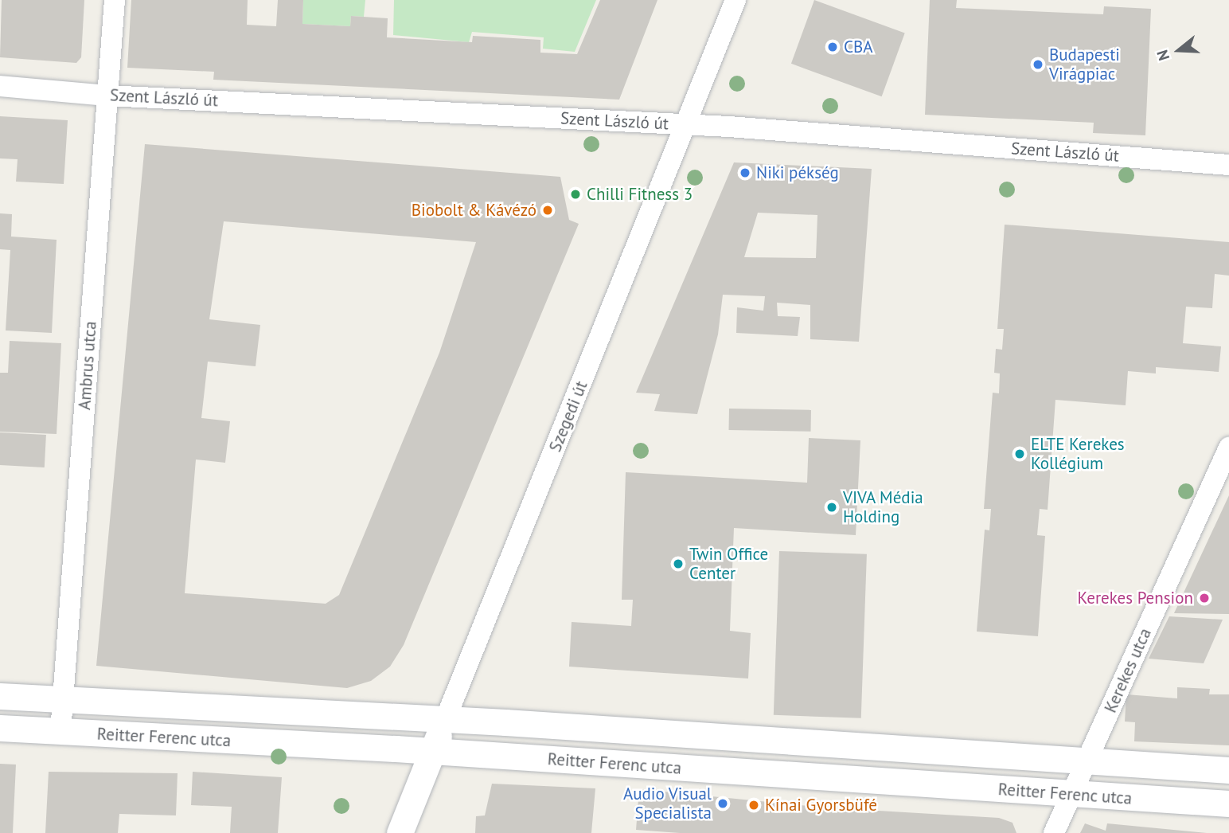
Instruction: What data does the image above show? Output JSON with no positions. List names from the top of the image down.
{
  "streets": {
    "street": [
      "Szent László út",
      "Ambrus utca",
      "Szegedi út",
      "Kerekes utca",
      "Reitter Ferenc utca"
    ]
  },
  "crossings": [
    ["Szent László út", "Ambrus utca"],
    ["Szent László út", "Szegedi út"],
    ["Ambrus utca", "Reitter Ferenc utca"],
    ["Szegedi út", "Reitter Ferenc utca"],
    ["Kerekes utca", "Reitter Ferenc utca"]
  ],
  "places": [
    "CBA",
    "Budapesti Virágpiac",
    "Niki pékség",
    "Chilli Fitness 3",
    "Biobolt & Kávézó",
    "ELTE Kerekes Kollégium",
    "VIVA Média Holding",
    "Twin Office Center",
    "Kerekes Pension",
    "Audio Visual Specialista",
    "Kínai Gyorsbüfé"
  ],
  "north": "left"
}
